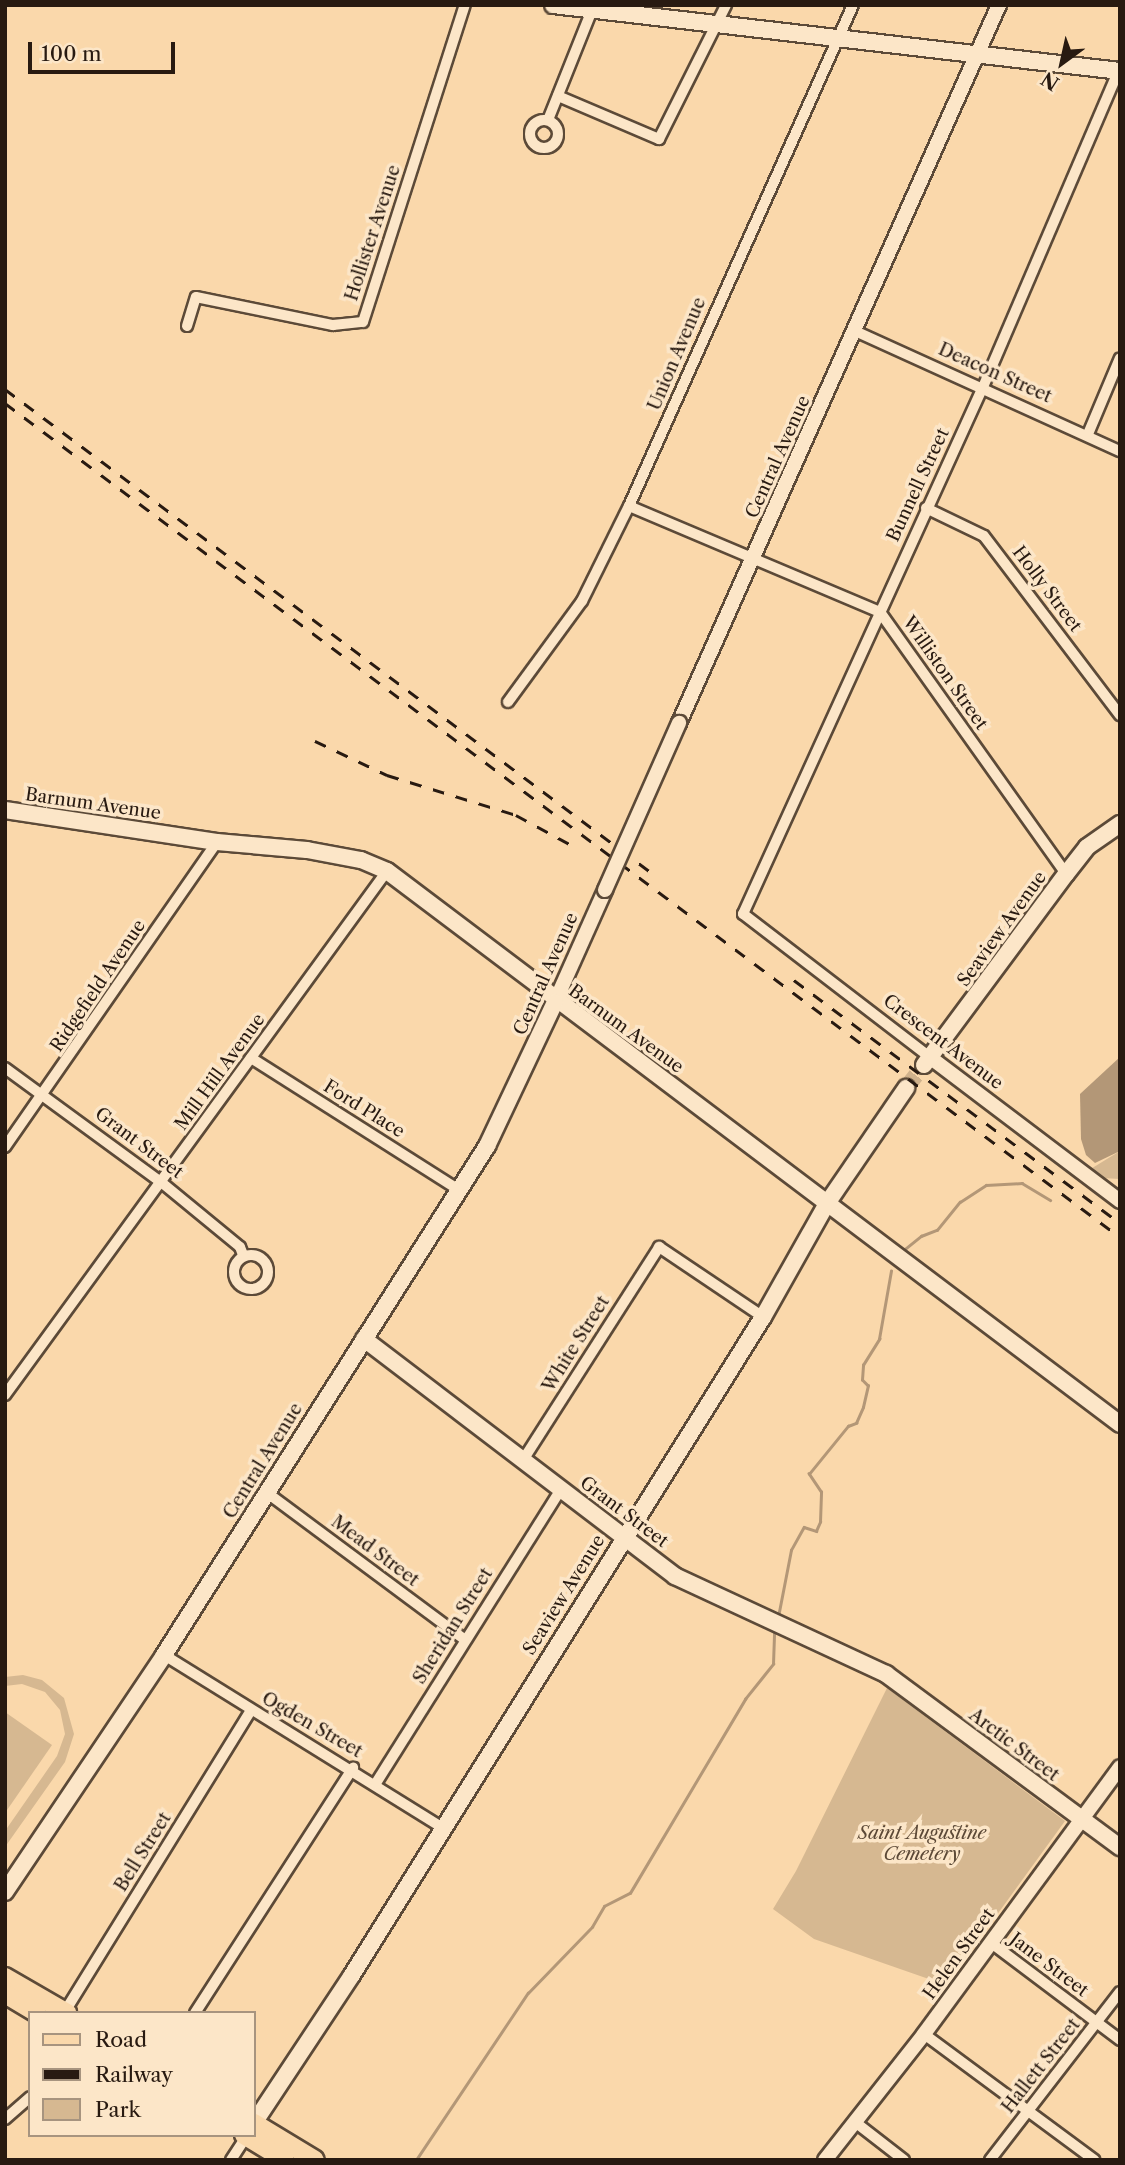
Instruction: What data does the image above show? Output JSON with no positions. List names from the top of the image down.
{
  "streets": {
    "main road": [
      "Central Avenue",
      "Barnum Avenue",
      "Seaview Avenue",
      "Grant Street",
      "Arctic Street"
    ],
    "street": [
      "Hollister Avenue",
      "Union Avenue",
      "Deacon Street",
      "Bunnell Street",
      "Holly Street",
      "Williston Street",
      "Ridgefield Avenue",
      "Crescent Avenue",
      "Mill Hill Avenue",
      "Ford Place",
      "White Street",
      "Mead Street",
      "Sheridan Street",
      "Ogden Street",
      "Bell Street",
      "Helen Street",
      "Jane Street",
      "Hallett Street"
    ]
  },
  "crossings": [
    ["Union Avenue", "Williston Street"],
    ["Deacon Street", "Central Avenue"],
    ["Deacon Street", "Bunnell Street"],
    ["Central Avenue", "Williston Street"],
    ["Central Avenue", "Barnum Avenue"],
    ["Central Avenue", "Ford Place"],
    ["Central Avenue", "Grant Street"],
    ["Central Avenue", "Mead Street"],
    ["Central Avenue", "Ogden Street"],
    ["Bunnell Street", "Holly Street"],
    ["Bunnell Street", "Williston Street"],
    ["Bunnell Street", "Crescent Avenue"],
    ["Williston Street", "Seaview Avenue"],
    ["Barnum Avenue", "Seaview Avenue"],
    ["Barnum Avenue", "Ridgefield Avenue"],
    ["Barnum Avenue", "Mill Hill Avenue"],
    ["Seaview Avenue", "Crescent Avenue"],
    ["Seaview Avenue", "Grant Street"],
    ["Seaview Avenue", "White Street"],
    ["Seaview Avenue", "Ogden Street"],
    ["Ridgefield Avenue", "Grant Street"],
    ["Mill Hill Avenue", "Ford Place"],
    ["Mill Hill Avenue", "Grant Street"],
    ["Grant Street", "White Street"],
    ["Grant Street", "Sheridan Street"],
    ["Grant Street", "Arctic Street"],
    ["Mead Street", "Sheridan Street"],
    ["Sheridan Street", "Ogden Street"],
    ["Ogden Street", "Bell Street"],
    ["Arctic Street", "Helen Street"],
    ["Helen Street", "Jane Street"],
    ["Jane Street", "Hallett Street"]
  ],
  "parks": ["Saint Augustine Cemetery"],
  "legend": ["Road", "Railway", "Park"],
  "scale_bar": "100 m",
  "north": "bottom left"
}
